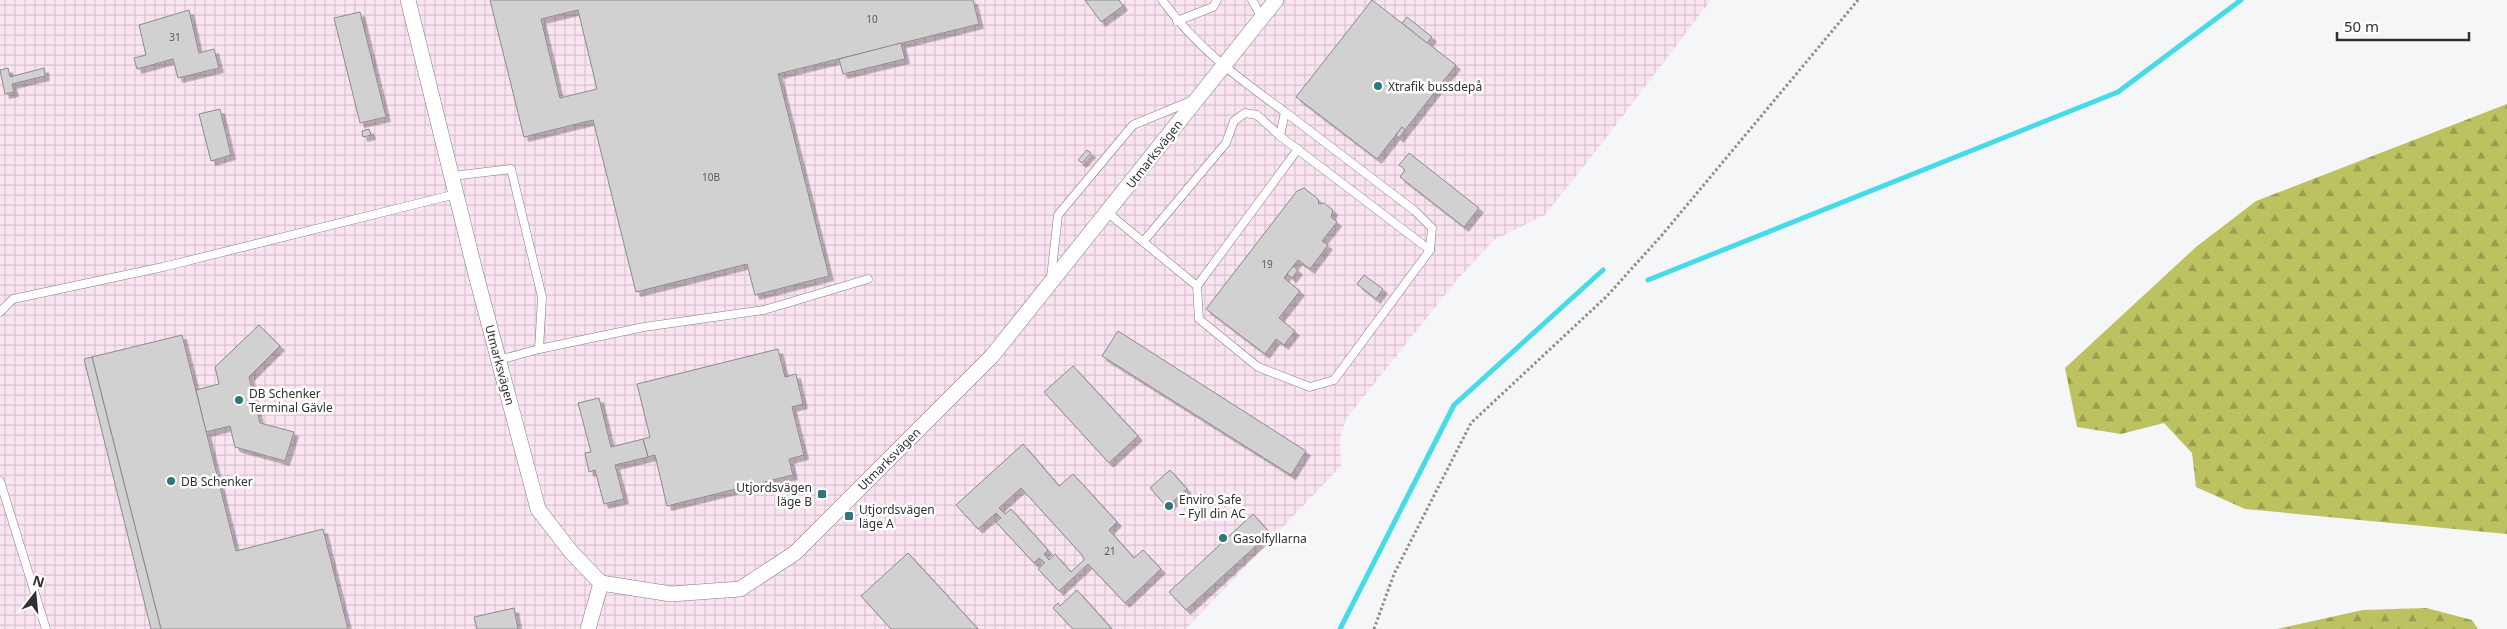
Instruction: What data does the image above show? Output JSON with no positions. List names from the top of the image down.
{
  "streets": {
    "street": ["Utmarksvägen"]
  },
  "places": {
    "other": [
      "Xtrafik bussdepå",
      "DB Schenker Terminal Gävle",
      "DB Schenker",
      "Enviro Safe – Fyll din AC",
      "Gasolfyllarna"
    ],
    "transit": ["Utjordsvägen läge B", "Utjordsvägen läge A"]
  },
  "house_numbers": [
    "10",
    "31",
    "10B",
    "19",
    "21"
  ],
  "scale_bar": "50 m",
  "north": "top"
}
